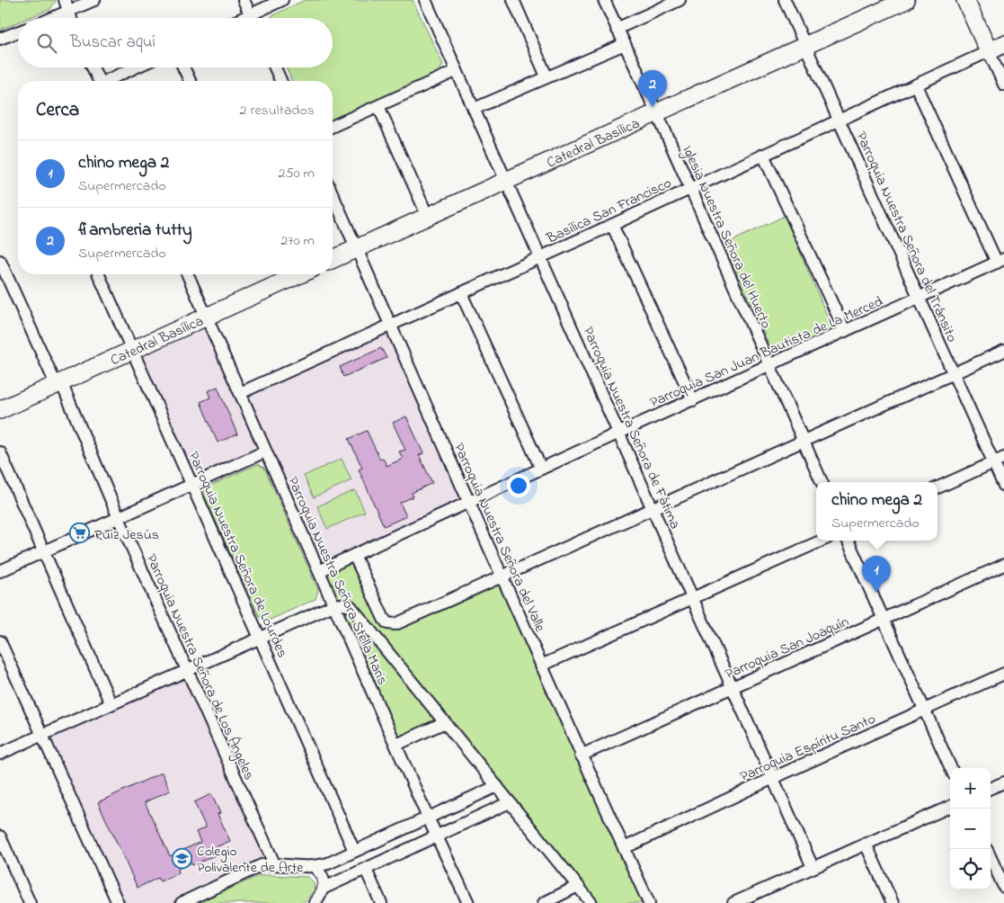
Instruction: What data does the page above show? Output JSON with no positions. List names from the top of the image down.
{
  "streets": {
    "main road": ["Catedral Basílica"],
    "street": [
      "Basílica San Francisco",
      "Iglesia Nuestra Señora del Huerto",
      "Parroquia Nuestra Señora del Tránsito",
      "Parroquia San Juan Bautista de La Merced",
      "Parroquia Nuestra Señora de Fátima",
      "Parroquia Nuestra Señora del Valle",
      "Parroquia Nuestra Señora de Lourdes",
      "Parroquia Nuestra Señora Stella Maris",
      "Parroquia San Joaquín",
      "Parroquia Nuestra Señora de Los Ángeles",
      "Parroquia Espíritu Santo"
    ]
  },
  "crossings": [
    ["Catedral Basílica", "Iglesia Nuestra Señora del Huerto"],
    ["Catedral Basílica", "Parroquia Nuestra Señora del Tránsito"],
    ["Catedral Basílica", "Parroquia Nuestra Señora de Fátima"],
    ["Catedral Basílica", "Parroquia Nuestra Señora del Valle"],
    ["Catedral Basílica", "Parroquia Nuestra Señora de Lourdes"],
    ["Catedral Basílica", "Parroquia Nuestra Señora Stella Maris"],
    ["Catedral Basílica", "Parroquia Nuestra Señora de Los Ángeles"],
    ["Basílica San Francisco", "Iglesia Nuestra Señora del Huerto"],
    ["Basílica San Francisco", "Parroquia Nuestra Señora del Tránsito"],
    ["Basílica San Francisco", "Parroquia Nuestra Señora de Fátima"],
    ["Basílica San Francisco", "Parroquia Nuestra Señora del Valle"],
    ["Basílica San Francisco", "Parroquia Nuestra Señora Stella Maris"],
    ["Iglesia Nuestra Señora del Huerto", "Parroquia San Juan Bautista de La Merced"],
    ["Parroquia Nuestra Señora del Tránsito", "Parroquia San Juan Bautista de La Merced"],
    ["Parroquia San Juan Bautista de La Merced", "Parroquia Nuestra Señora de Fátima"],
    ["Parroquia San Juan Bautista de La Merced", "Parroquia Nuestra Señora del Valle"],
    ["Parroquia San Juan Bautista de La Merced", "Parroquia Nuestra Señora Stella Maris"],
    ["Parroquia Nuestra Señora de Fátima", "Parroquia San Joaquín"],
    ["Parroquia Nuestra Señora de Fátima", "Parroquia Espíritu Santo"],
    ["Parroquia Nuestra Señora del Valle", "Parroquia San Joaquín"],
    ["Parroquia Nuestra Señora del Valle", "Parroquia Espíritu Santo"]
  ],
  "places": {
    "supermarket": ["Ruiz Jesús"],
    "school or university": ["Colegio Polivalente de Arte"]
  },
  "page": {
    "search": "Buscar aquí",
    "pins": ["2", "1"],
    "heading": ["Cerca", "2 resultados"],
    "list": [
      {
        "mark": "1",
        "name": "chino mega 2",
        "note": "Supermercado",
        "value": "250 m"
      },
      {
        "mark": "2",
        "name": "fiambreria tutty",
        "note": "Supermercado",
        "value": "270 m"
      }
    ],
    "popup": ["chino mega 2", "Supermercado"],
    "map_buttons": ["+", "−"]
  }
}
